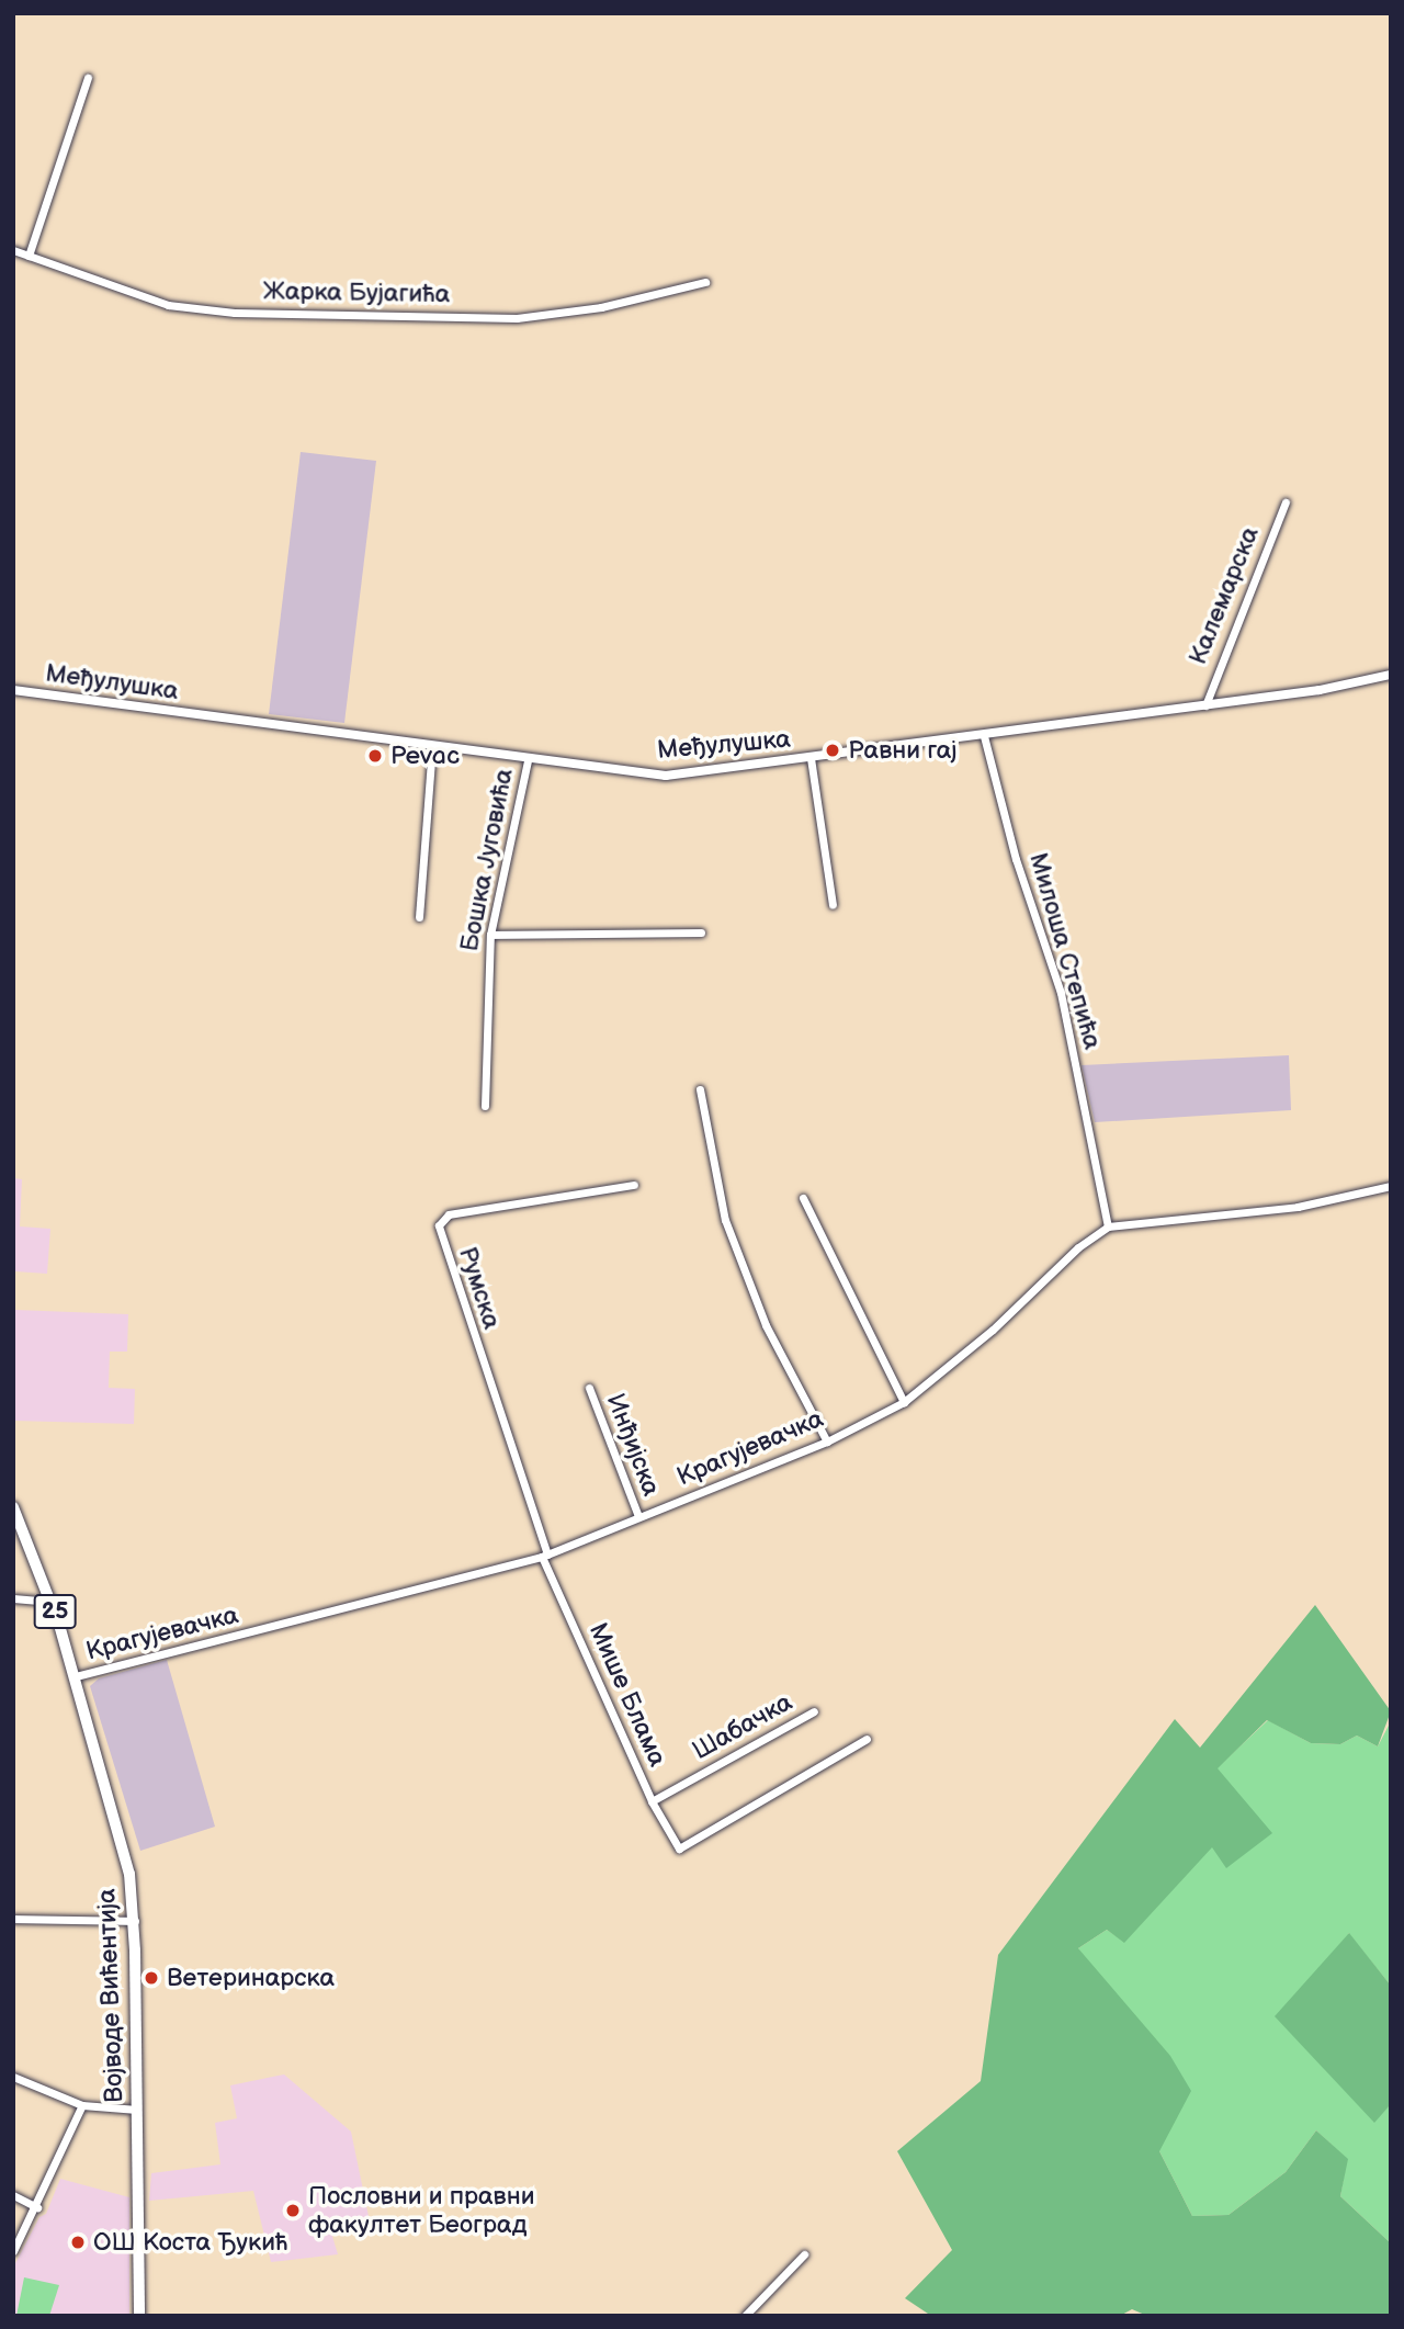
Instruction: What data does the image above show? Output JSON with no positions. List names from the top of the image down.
{
  "streets": {
    "main road": ["25", "Војводе Вићентија"],
    "street": [
      "Жарка Бујагића",
      "Калемарска",
      "Међулушка",
      "Бошка Југовића",
      "Милоша Степића",
      "Румска",
      "Инђијска",
      "Крагујевачка",
      "Мише Блама",
      "Шабачка"
    ]
  },
  "crossings": [
    ["Калемарска", "Међулушка"],
    ["Међулушка", "Бошка Југовића"],
    ["Међулушка", "Милоша Степића"],
    ["Милоша Степића", "Крагујевачка"],
    ["Румска", "Крагујевачка"],
    ["Румска", "Мише Блама"],
    ["Инђијска", "Крагујевачка"],
    ["Крагујевачка", "Мише Блама"],
    ["Крагујевачка", "Војводе Вићентија"],
    ["Мише Блама", "Шабачка"]
  ],
  "places": [
    "Равни гај",
    "Pevac",
    "Ветеринарска",
    "Пословни и правни факултет Београд",
    "ОШ Коста Ђукић"
  ]
}
